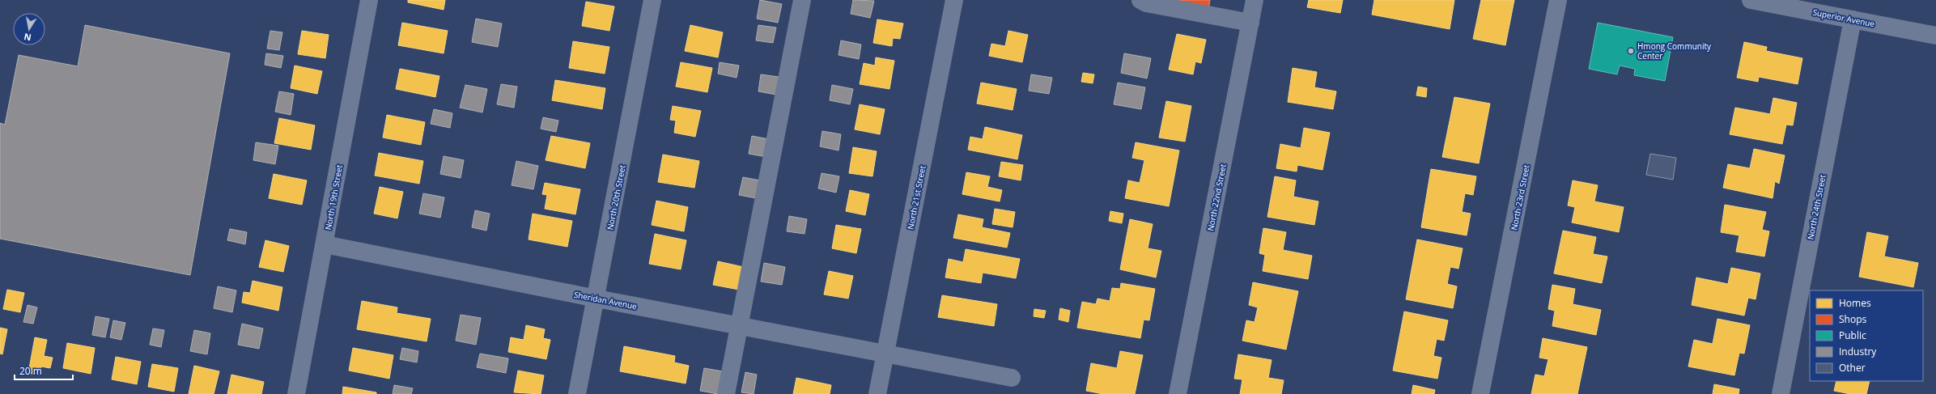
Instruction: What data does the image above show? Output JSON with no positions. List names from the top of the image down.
{
  "streets": {
    "street": [
      "Superior Avenue",
      "North 19th Street",
      "North 20th Street",
      "North 21st Street",
      "North 22nd Street",
      "North 23rd Street",
      "North 24th Street",
      "Sheridan Avenue"
    ]
  },
  "crossings": [
    ["Superior Avenue", "North 24th Street"],
    ["North 19th Street", "Sheridan Avenue"],
    ["North 20th Street", "Sheridan Avenue"],
    ["North 21st Street", "Sheridan Avenue"]
  ],
  "places": ["Hmong Community Center"],
  "legend": [
    "Homes",
    "Shops",
    "Public",
    "Industry",
    "Other"
  ],
  "scale_bar": "20 m",
  "north": "bottom"
}
